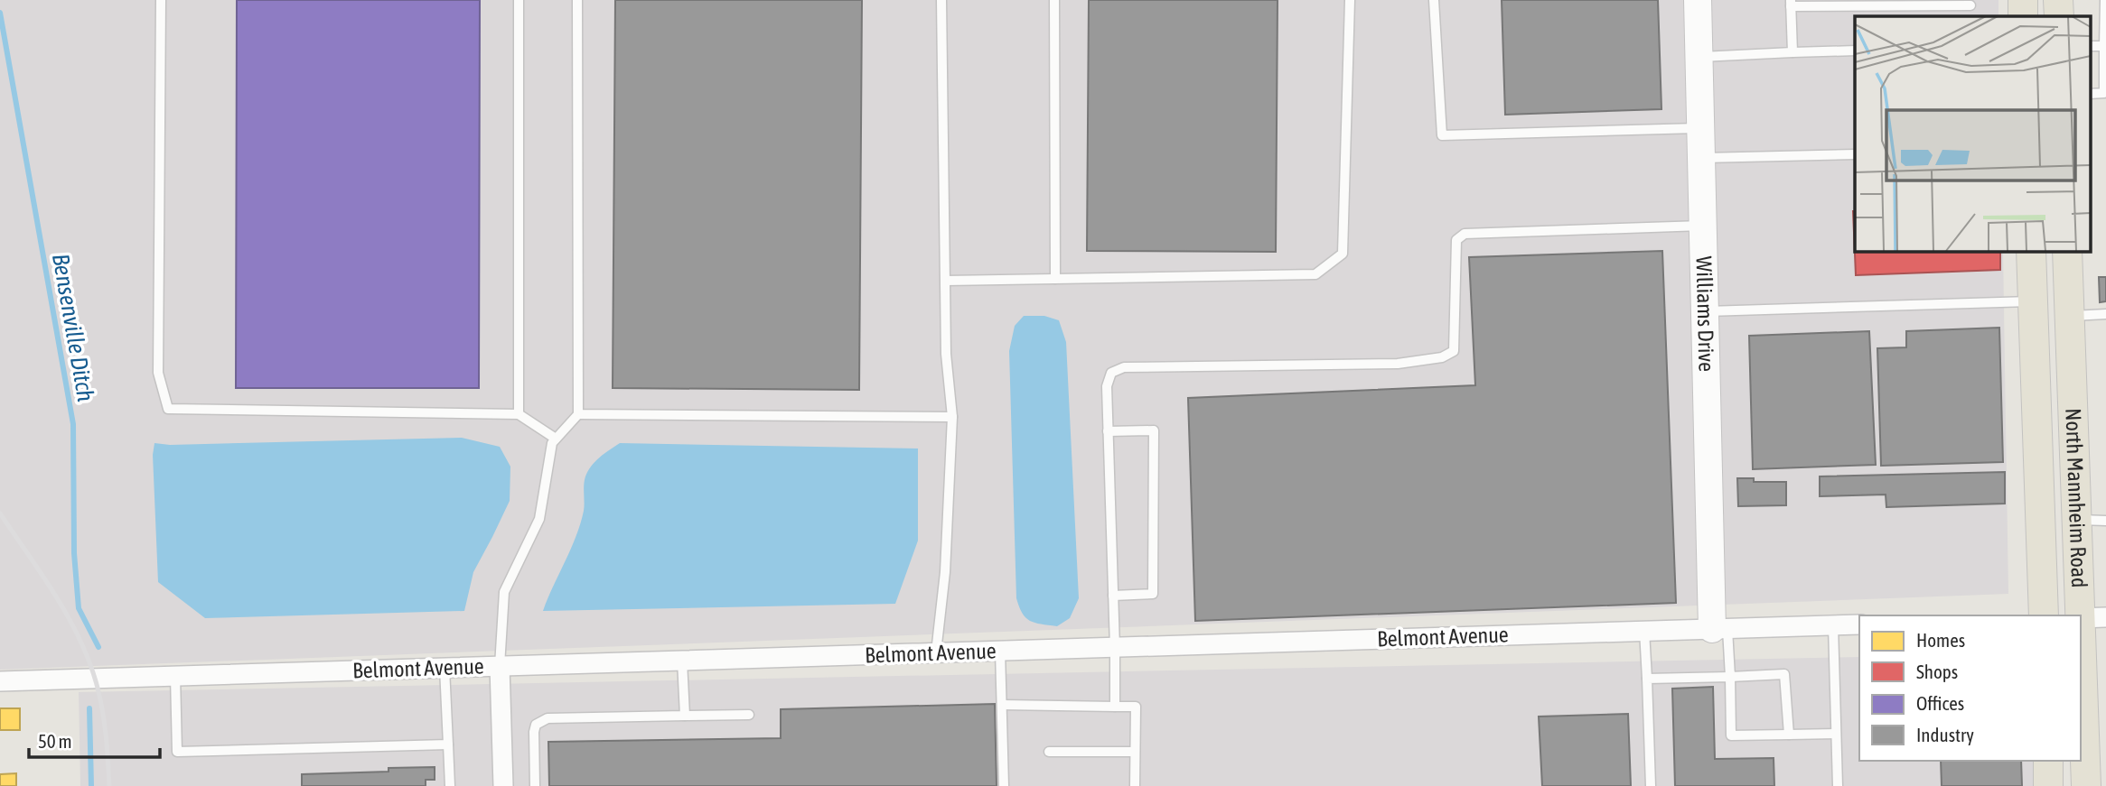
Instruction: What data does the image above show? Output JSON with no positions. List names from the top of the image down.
{
  "streets": {
    "main road": ["Williams Drive", "North Mannheim Road"],
    "street": ["Belmont Avenue"]
  },
  "crossings": [
    ["Williams Drive", "Belmont Avenue"]
  ],
  "water": ["Bensenville Ditch"],
  "legend": [
    "Homes",
    "Shops",
    "Offices",
    "Industry"
  ],
  "scale_bar": "50 m"
}
